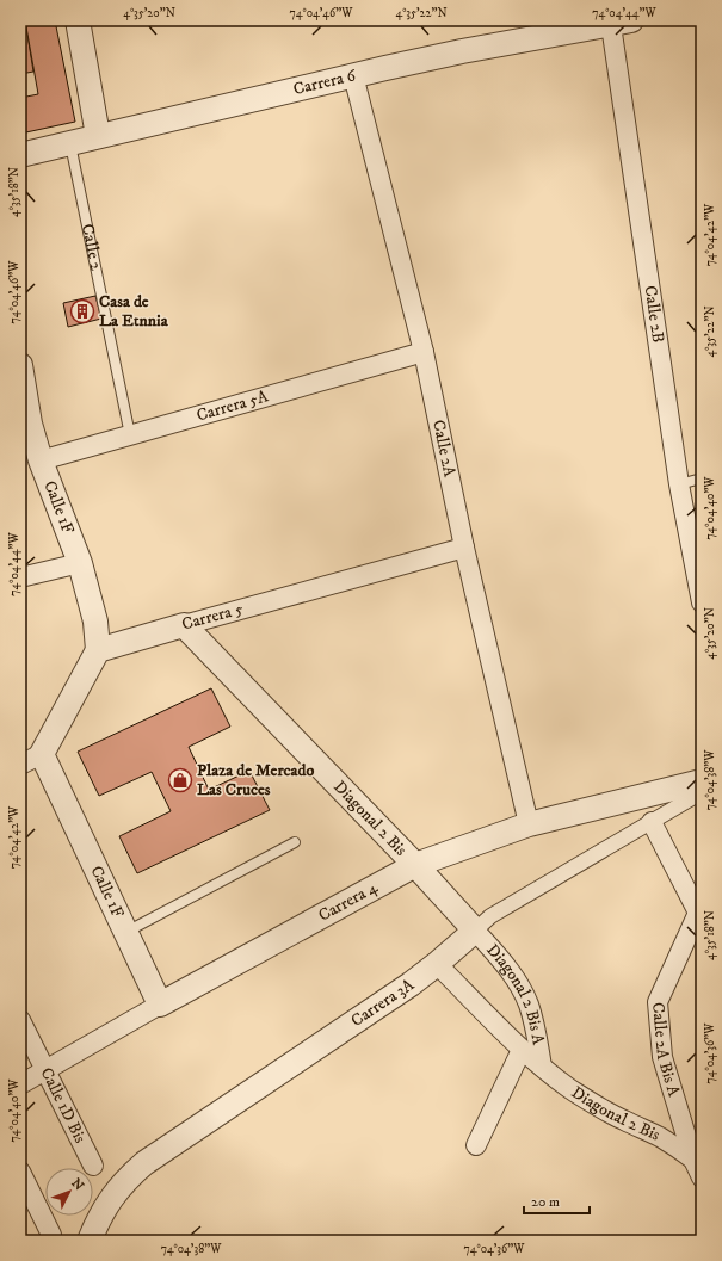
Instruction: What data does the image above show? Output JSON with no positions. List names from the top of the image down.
{
  "streets": {
    "street": [
      "Carrera 6",
      "Calle 2B",
      "Carrera 5A",
      "Calle 2A",
      "Calle 1F",
      "Carrera 5",
      "Diagonal 2 Bis",
      "Carrera 4",
      "Diagonal 2 Bis A",
      "Carrera 3A",
      "Calle 2A Bis A",
      "Calle 1D Bis"
    ],
    "lane": ["Calle 2"]
  },
  "crossings": [
    ["Carrera 6", "Calle 2"],
    ["Carrera 6", "Calle 2B"],
    ["Carrera 6", "Calle 2A"],
    ["Calle 2", "Carrera 5A"],
    ["Carrera 5A", "Calle 2A"],
    ["Carrera 5A", "Calle 1F"],
    ["Calle 2A", "Carrera 5"],
    ["Calle 2A", "Carrera 4"],
    ["Calle 1F", "Carrera 5"],
    ["Calle 1F", "Carrera 4"],
    ["Carrera 5", "Diagonal 2 Bis"],
    ["Diagonal 2 Bis", "Carrera 4"],
    ["Diagonal 2 Bis", "Diagonal 2 Bis A"],
    ["Diagonal 2 Bis", "Carrera 3A"],
    ["Diagonal 2 Bis", "Calle 2A Bis A"],
    ["Carrera 4", "Calle 1D Bis"],
    ["Diagonal 2 Bis A", "Carrera 3A"],
    ["Carrera 3A", "Calle 2A Bis A"]
  ],
  "places": {
    "building": ["Casa de La Etnnia"],
    "shop": ["Plaza de Mercado Las Cruces"]
  },
  "scale_bar": "20 m",
  "north": "top right",
  "coordinates": [
    "4°35'20\"N",
    "74°04'46\"W",
    "4°35'22\"N",
    "74°04'44\"W",
    "4°35'18\"N",
    "74°04'42\"W",
    "74°04'40\"W",
    "74°04'38\"W",
    "74°04'36\"W"
  ]
}
